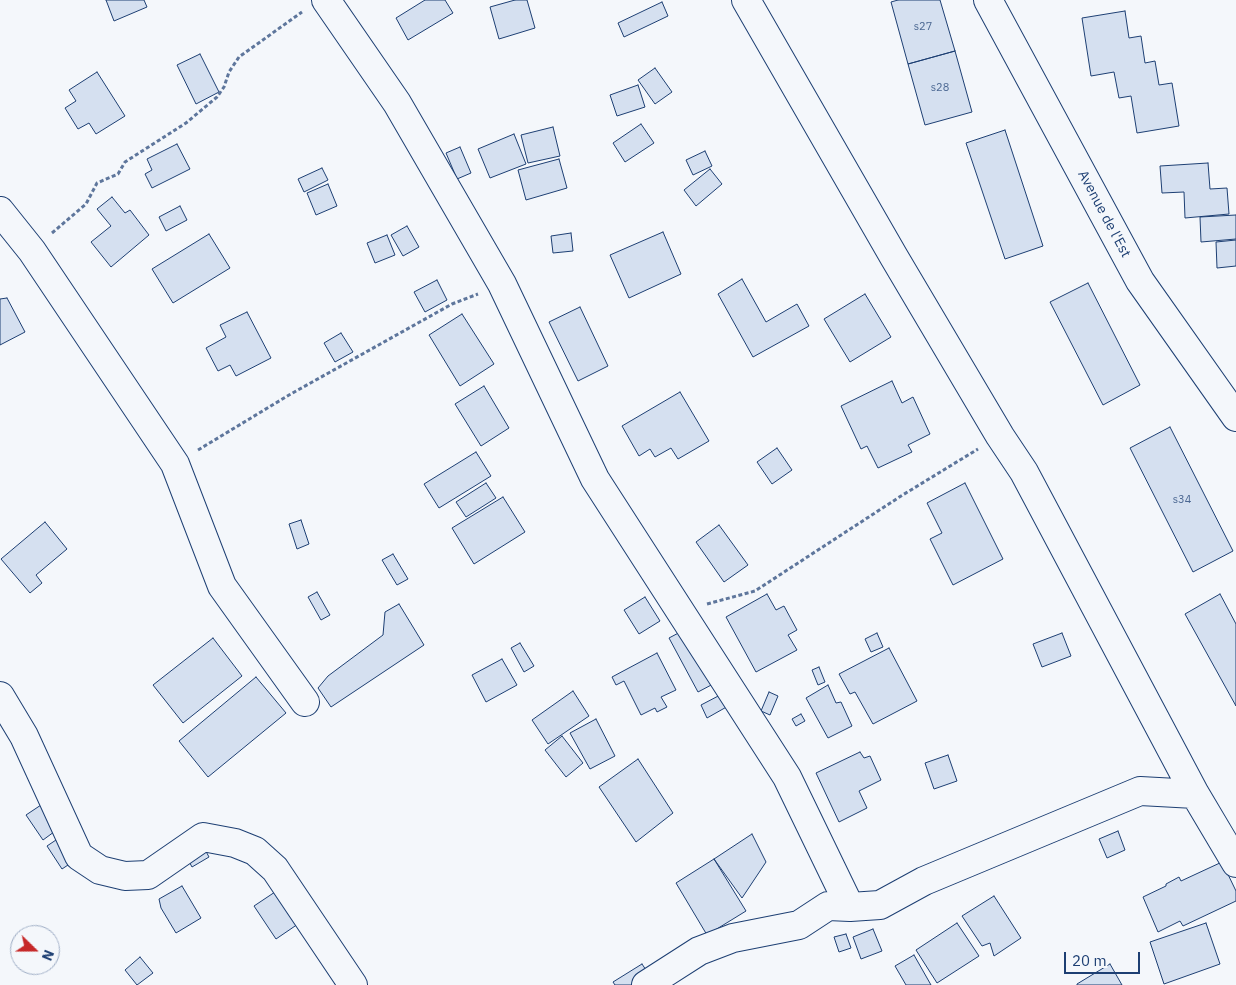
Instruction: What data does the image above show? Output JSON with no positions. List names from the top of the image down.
{
  "streets": {
    "street": ["Avenue de l'Est"]
  },
  "house_numbers": ["s27", "s28", "s34"],
  "scale_bar": "20 m",
  "north": "right"
}
